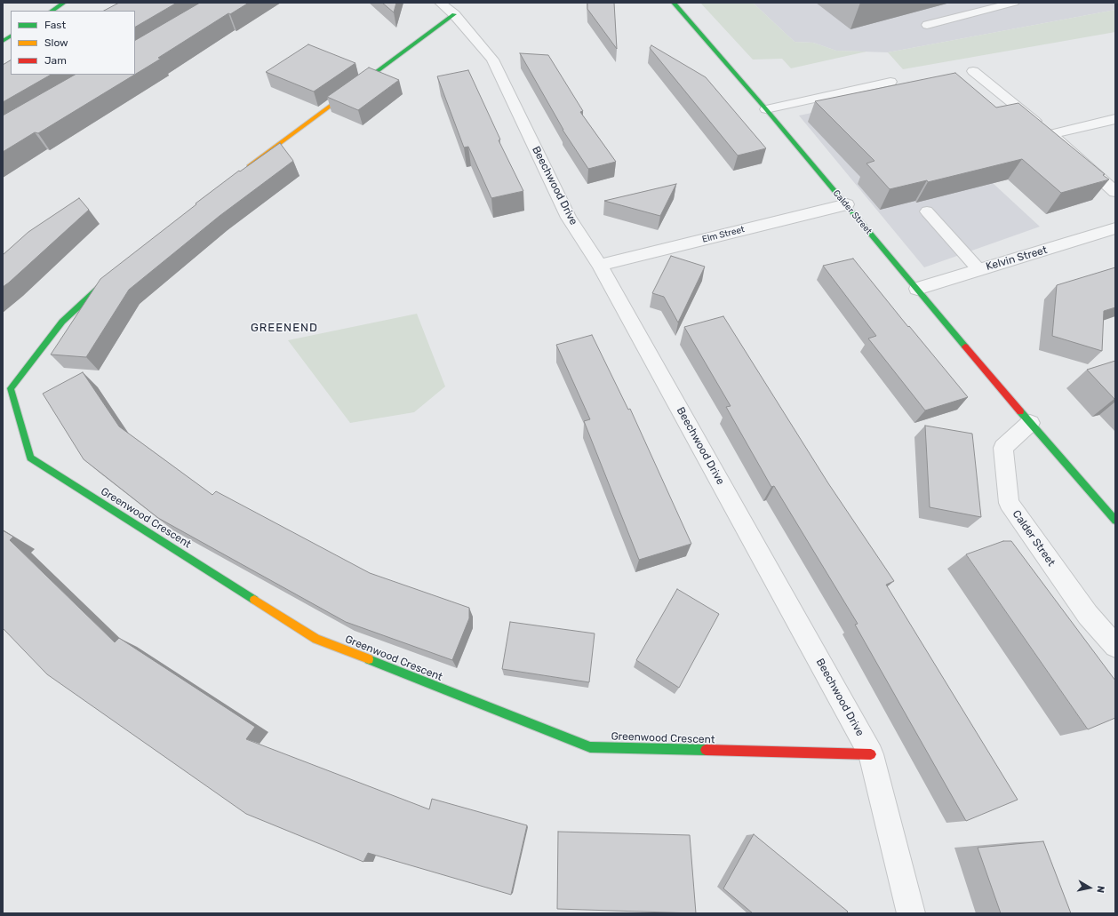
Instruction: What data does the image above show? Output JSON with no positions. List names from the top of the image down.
{
  "streets": {
    "street": [
      "Beechwood Drive",
      "Calder Street",
      "Elm Street",
      "Kelvin Street",
      "Greenwood Crescent"
    ]
  },
  "crossings": [
    ["Beechwood Drive", "Elm Street"],
    ["Beechwood Drive", "Greenwood Crescent"],
    ["Calder Street", "Elm Street"],
    ["Calder Street", "Kelvin Street"]
  ],
  "districts": ["GREENEND"],
  "legend": ["Fast", "Slow", "Jam"],
  "north": "right"
}
